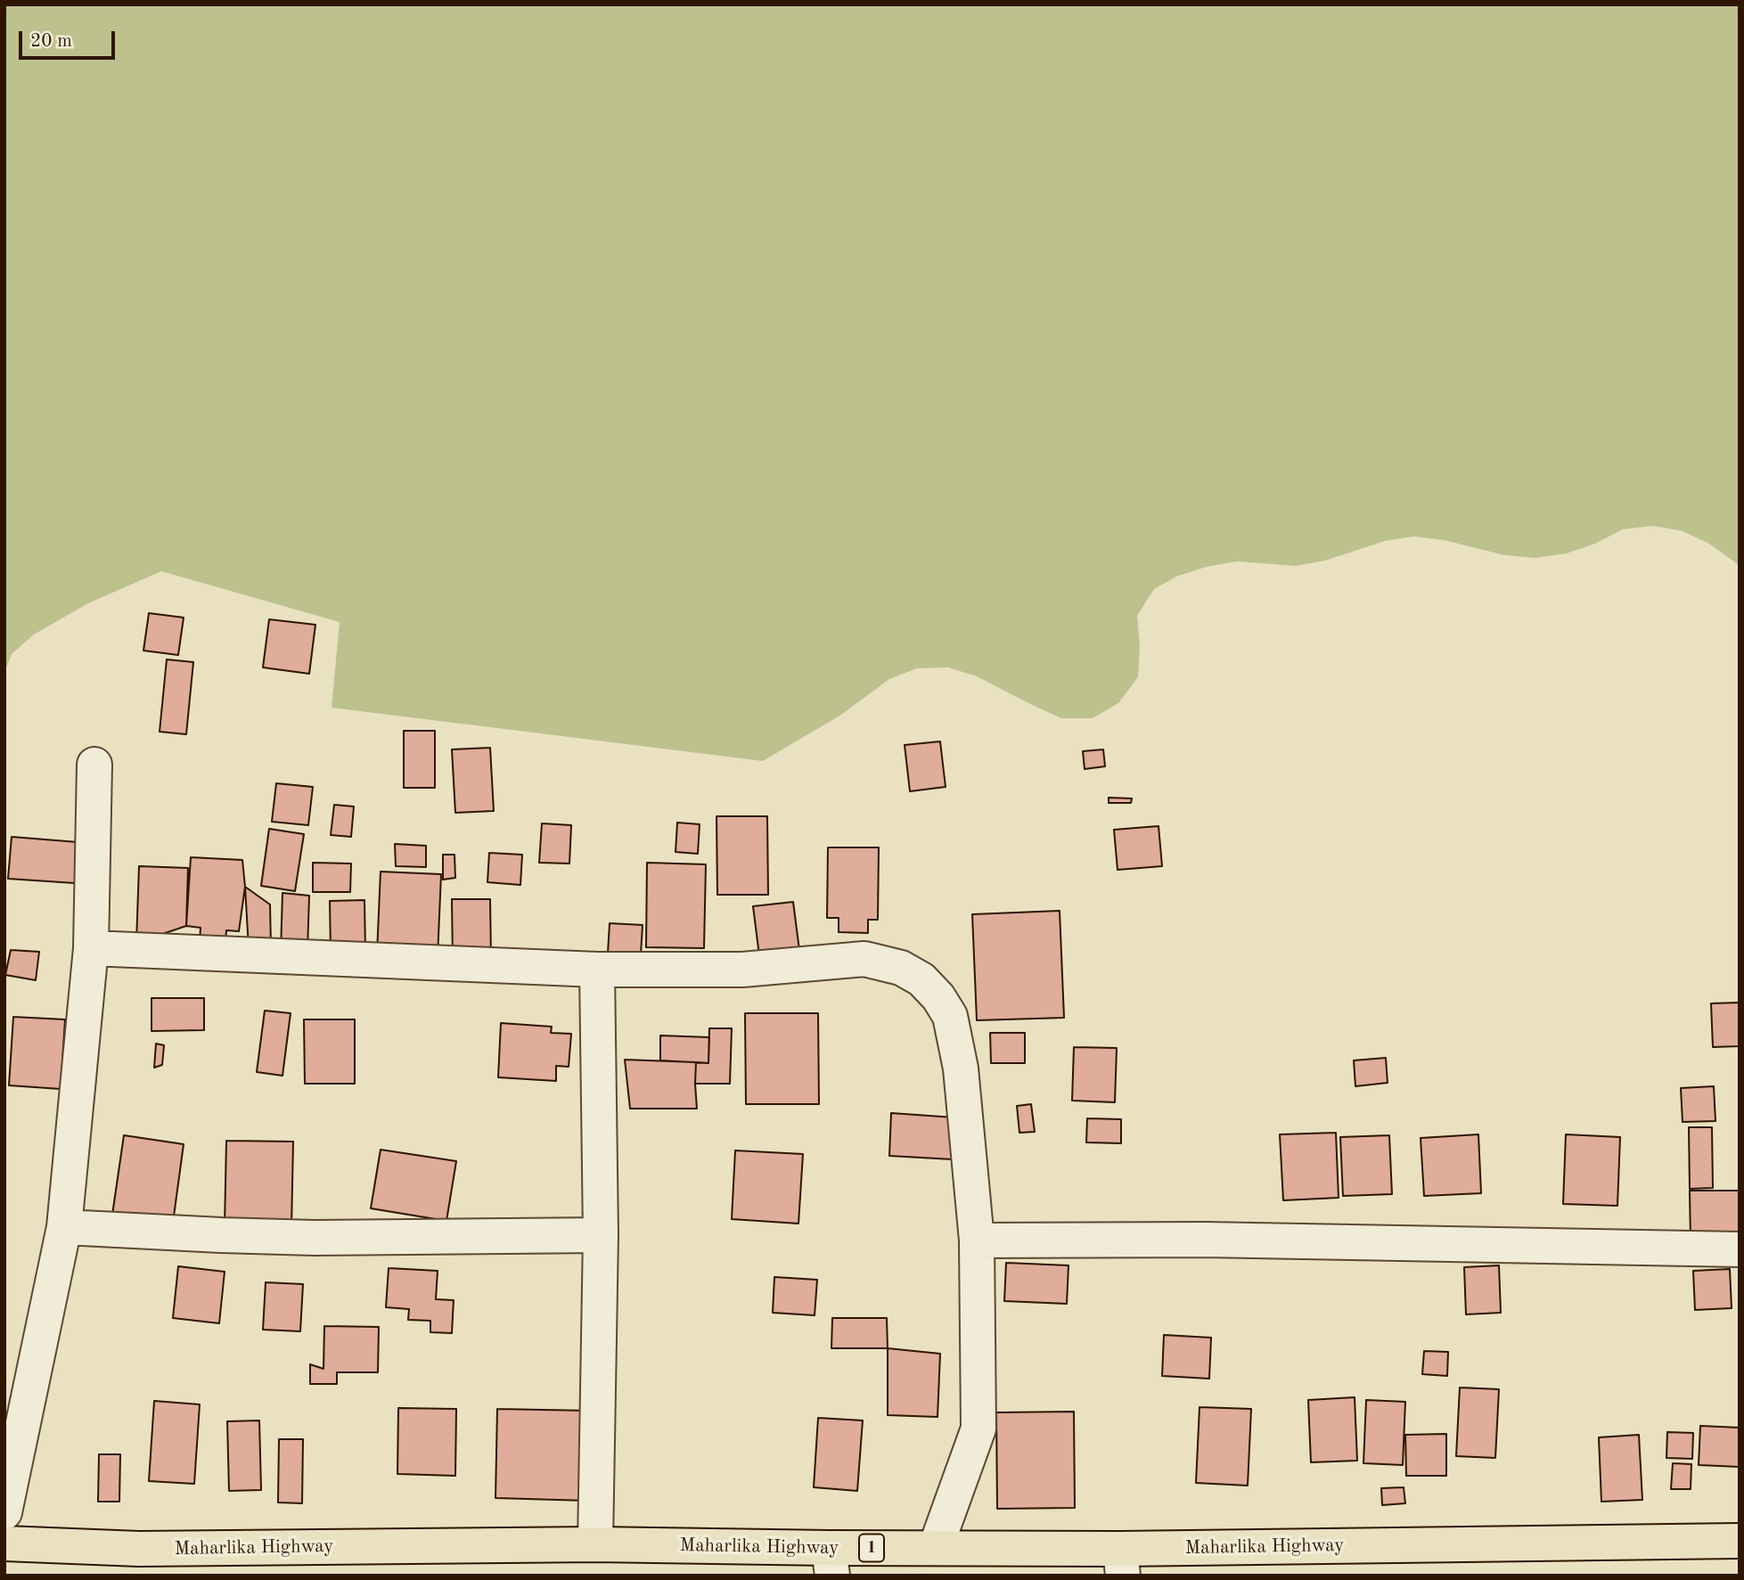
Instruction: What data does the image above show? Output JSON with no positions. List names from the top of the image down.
{
  "streets": {
    "highway": ["Maharlika Highway", "1"]
  },
  "scale_bar": "20 m"
}
